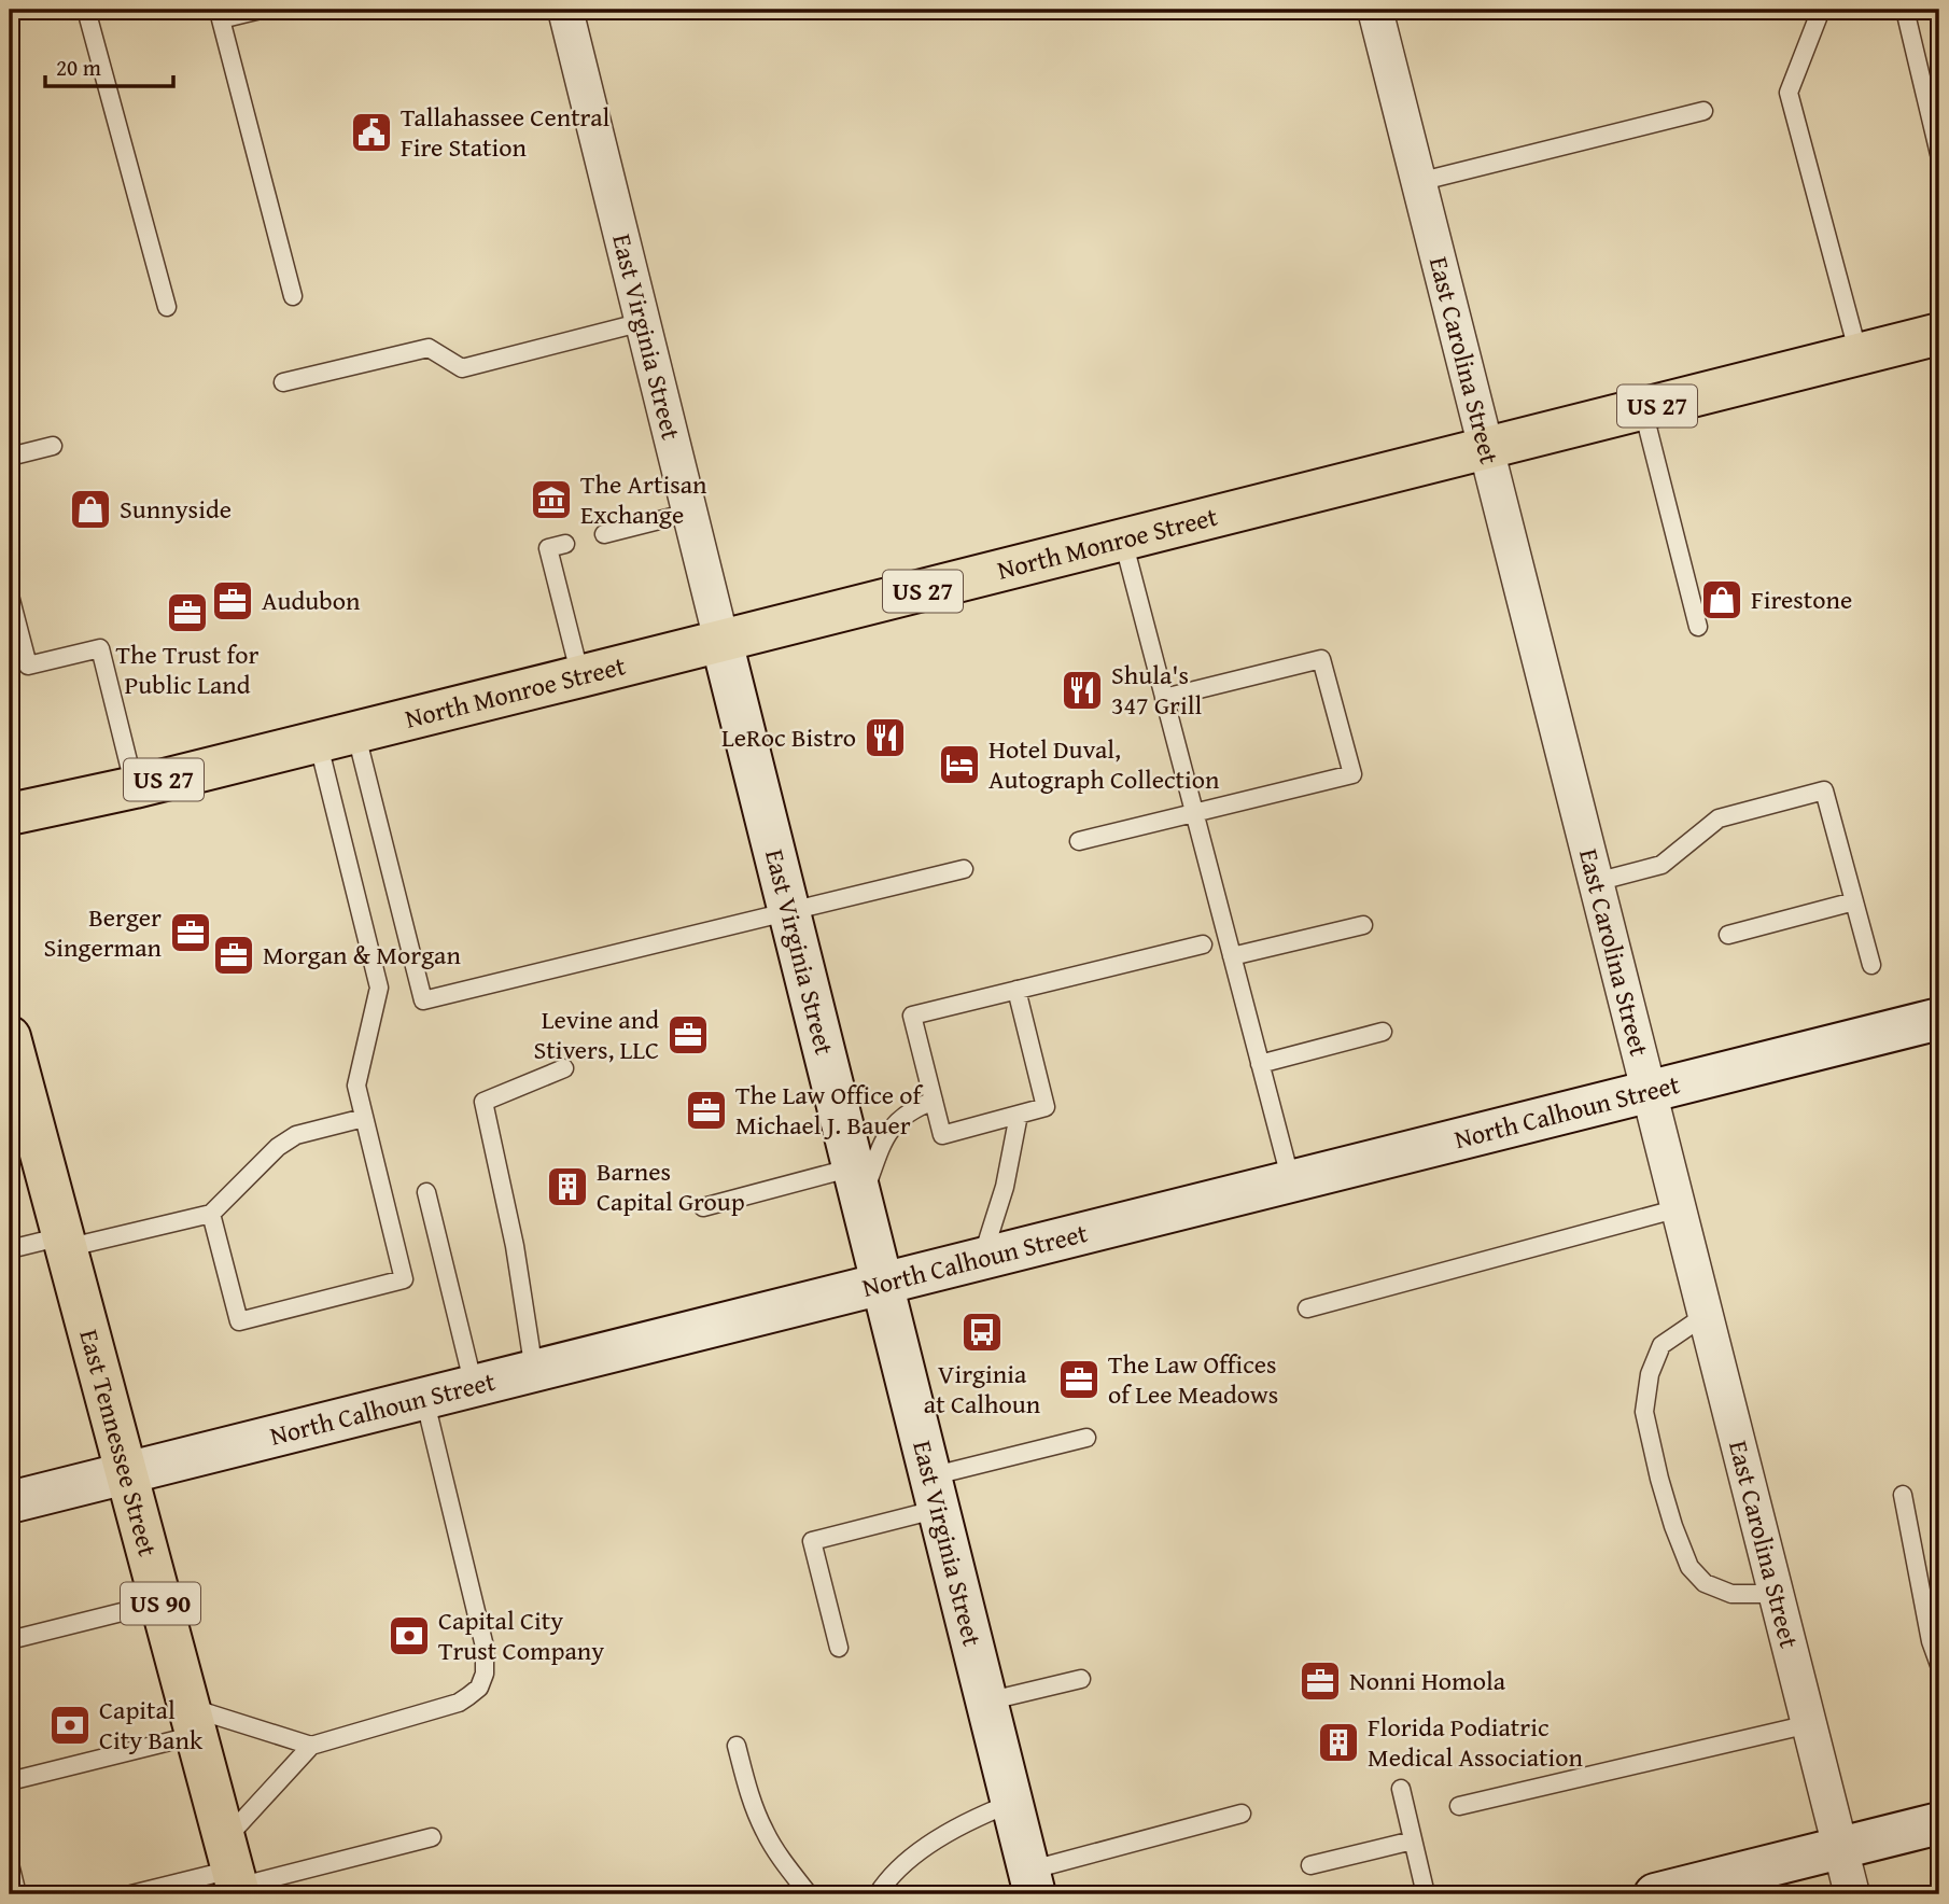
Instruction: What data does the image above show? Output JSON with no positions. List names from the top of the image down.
{
  "streets": {
    "main road": [
      "US 27",
      "North Monroe Street",
      "East Tennessee Street",
      "US 90"
    ],
    "street": ["East Virginia Street", "East Carolina Street", "North Calhoun Street"]
  },
  "crossings": [
    ["East Virginia Street", "North Monroe Street"],
    ["East Virginia Street", "North Calhoun Street"],
    ["East Carolina Street", "North Monroe Street"],
    ["East Carolina Street", "North Calhoun Street"],
    ["North Calhoun Street", "East Tennessee Street"]
  ],
  "places": {
    "public building": ["Tallahassee Central Fire Station"],
    "museum": ["The Artisan Exchange"],
    "shop": ["Sunnyside", "Firestone"],
    "office": [
      "Audubon",
      "The Trust for Public Land",
      "Berger Singerman",
      "Morgan & Morgan",
      "Levine and Stivers, LLC",
      "The Law Office of Michael J. Bauer",
      "The Law Offices of Lee Meadows",
      "Nonni Homola"
    ],
    "restaurant": ["Shula's 347 Grill", "LeRoc Bistro"],
    "hotel": ["Hotel Duval, Autograph Collection"],
    "building": ["Barnes Capital Group", "Florida Podiatric Medical Association"],
    "bus stop": ["Virginia at Calhoun"],
    "bank": ["Capital City Trust Company", "Capital City Bank"]
  },
  "scale_bar": "20 m"
}
